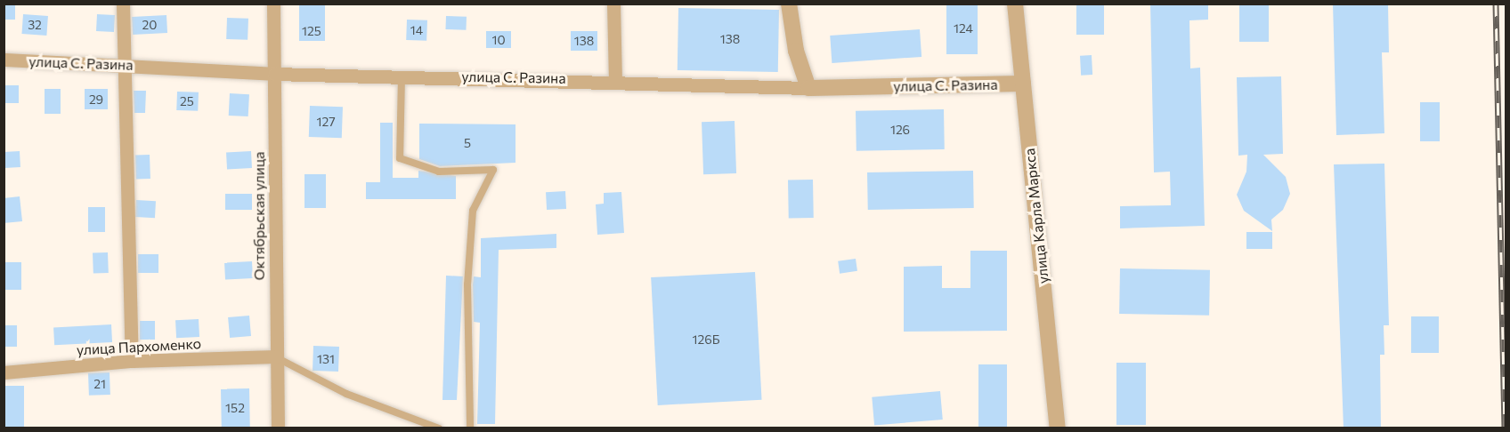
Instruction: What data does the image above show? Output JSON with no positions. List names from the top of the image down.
{
  "streets": {
    "street": [
      "улица С. Разина",
      "Октябрьская улица",
      "улица Карла Маркса",
      "улица Пархоменко"
    ]
  },
  "crossings": [
    ["улица С. Разина", "Октябрьская улица"],
    ["улица С. Разина", "улица Карла Маркса"],
    ["Октябрьская улица", "улица Пархоменко"]
  ],
  "house_numbers": [
    "32",
    "20",
    "124",
    "14",
    "125",
    "138",
    "10",
    "138",
    "29",
    "25",
    "127",
    "126",
    "5",
    "126Б",
    "131",
    "21",
    "152"
  ]
}
